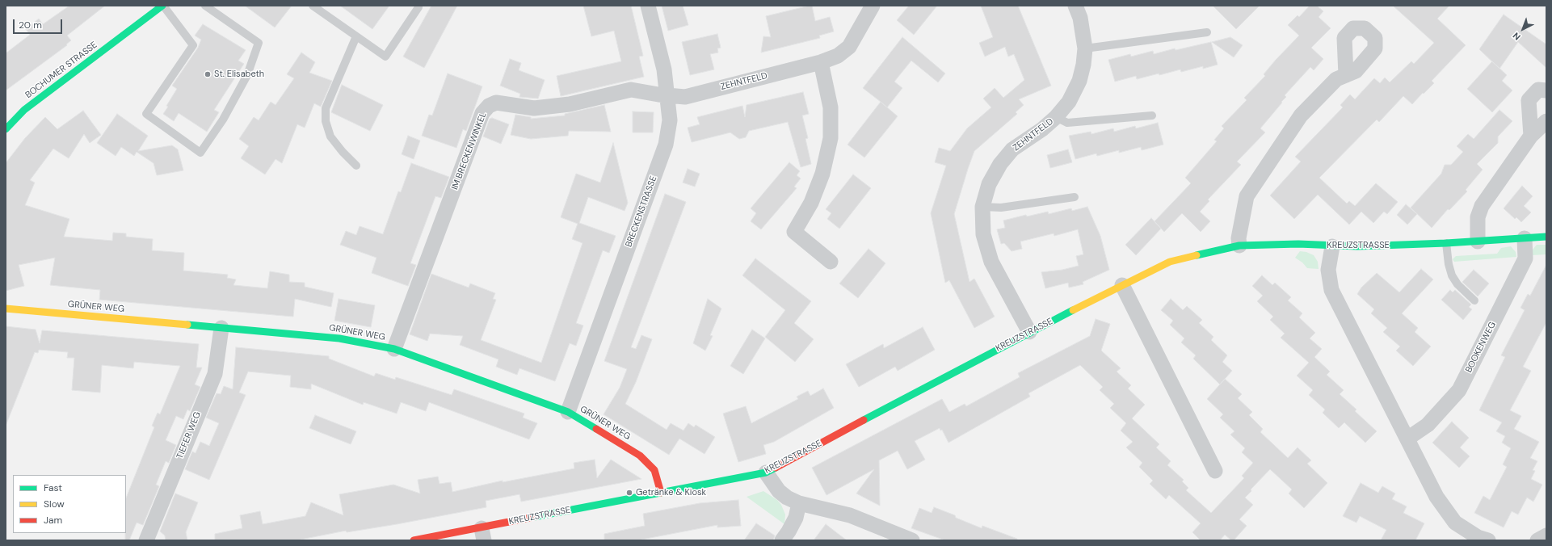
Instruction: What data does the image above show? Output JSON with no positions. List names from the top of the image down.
{
  "streets": {
    "street": [
      "BOCHUMER STRASSE",
      "ZEHNTFELD",
      "IM BRECKENWINKEL",
      "BRECKENSTRASSE",
      "KREUZSTRASSE",
      "GRÜNER WEG",
      "BOOKENWEG",
      "TIEFER WEG"
    ]
  },
  "crossings": [
    ["ZEHNTFELD", "IM BRECKENWINKEL"],
    ["ZEHNTFELD", "BRECKENSTRASSE"],
    ["ZEHNTFELD", "KREUZSTRASSE"],
    ["IM BRECKENWINKEL", "BRECKENSTRASSE"],
    ["IM BRECKENWINKEL", "GRÜNER WEG"],
    ["BRECKENSTRASSE", "GRÜNER WEG"],
    ["KREUZSTRASSE", "GRÜNER WEG"],
    ["KREUZSTRASSE", "BOOKENWEG"],
    ["GRÜNER WEG", "TIEFER WEG"]
  ],
  "places": ["St. Elisabeth", "Getränke & Kiosk"],
  "legend": ["Fast", "Slow", "Jam"],
  "scale_bar": "20 m",
  "north": "bottom left"
}
